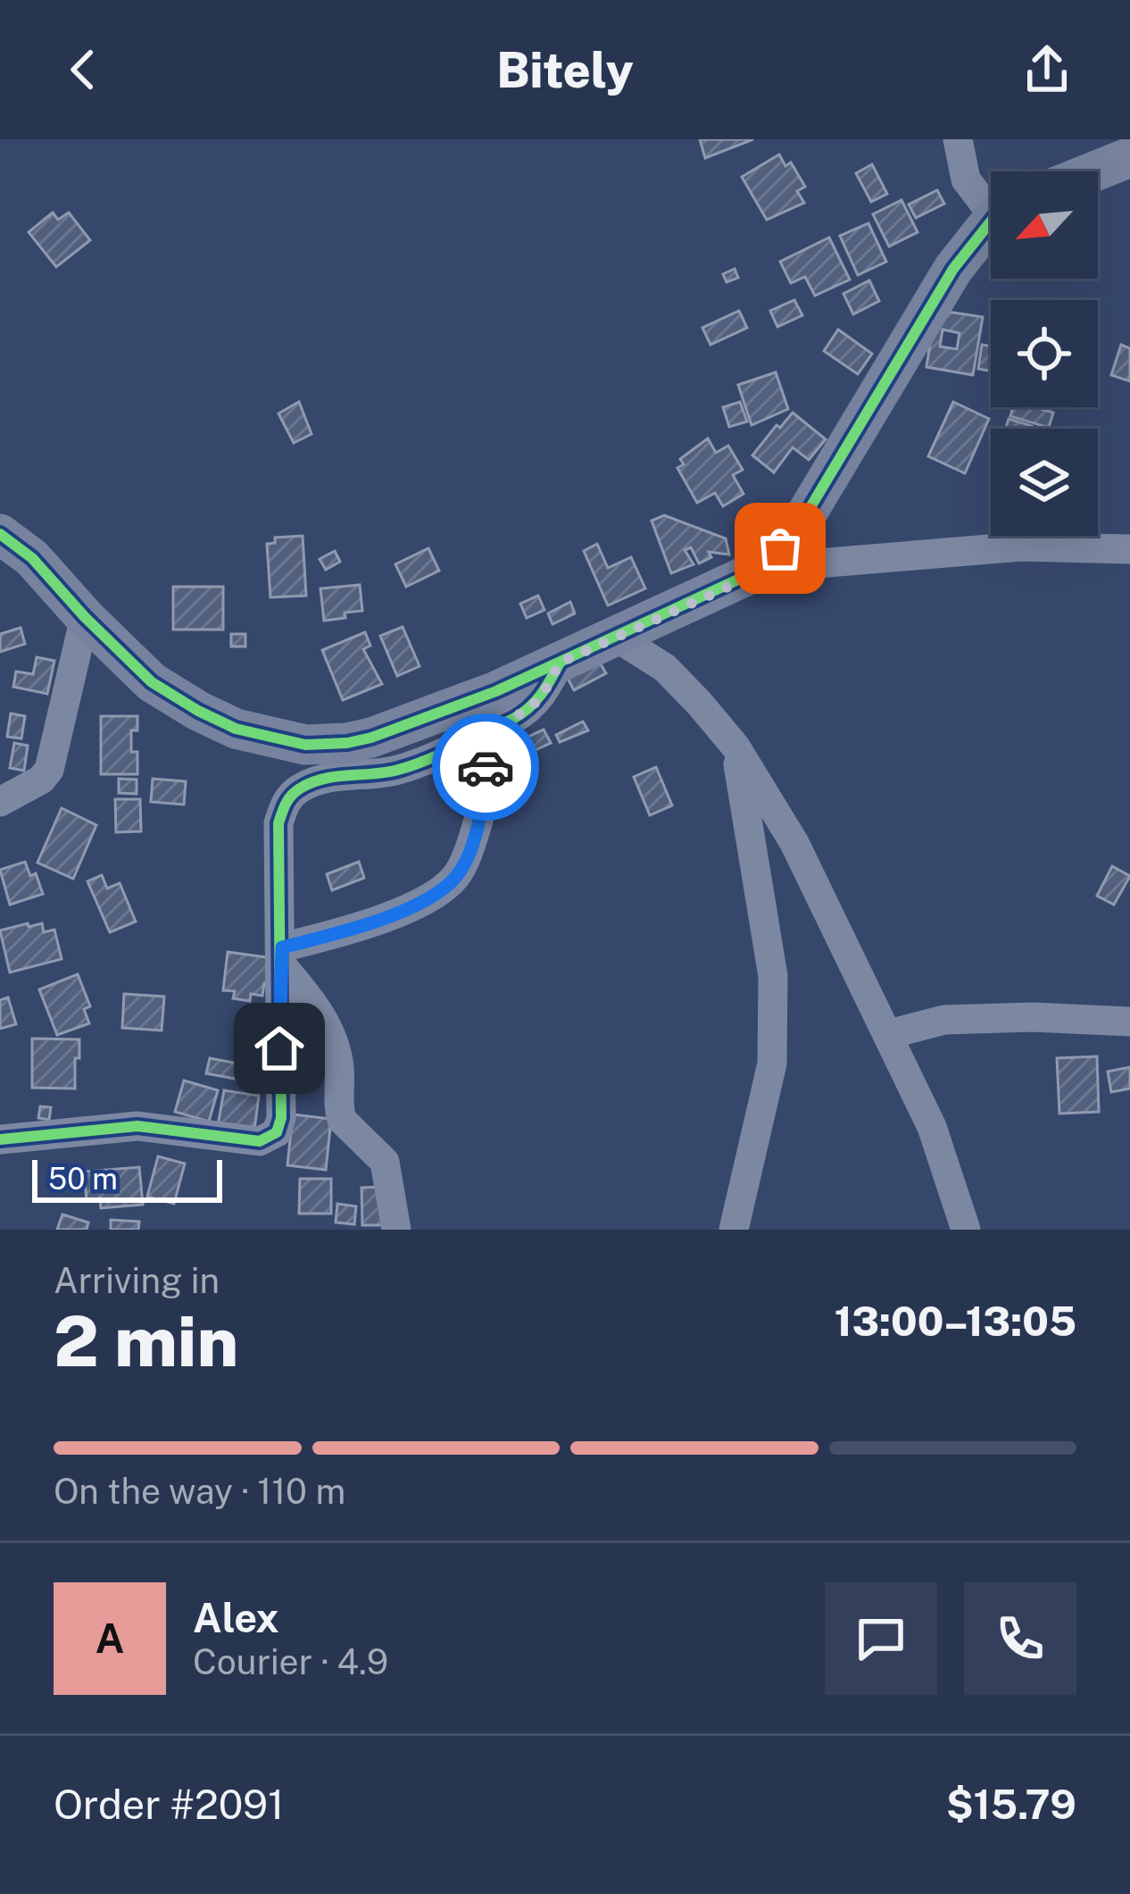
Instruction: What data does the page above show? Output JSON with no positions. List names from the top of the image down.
{
  "scale_bar": "50 m",
  "north": "bottom left",
  "page": {
    "header": "Bitely",
    "scale": "50 m",
    "heading": ["2 min", "Arriving in", "13:00–13:05"],
    "panel": [
      "Alex",
      "Courier · 4.9",
      "Order #2091",
      "$15.79"
    ],
    "bar": "On the way · 110 m",
    "round": "A"
  }
}
